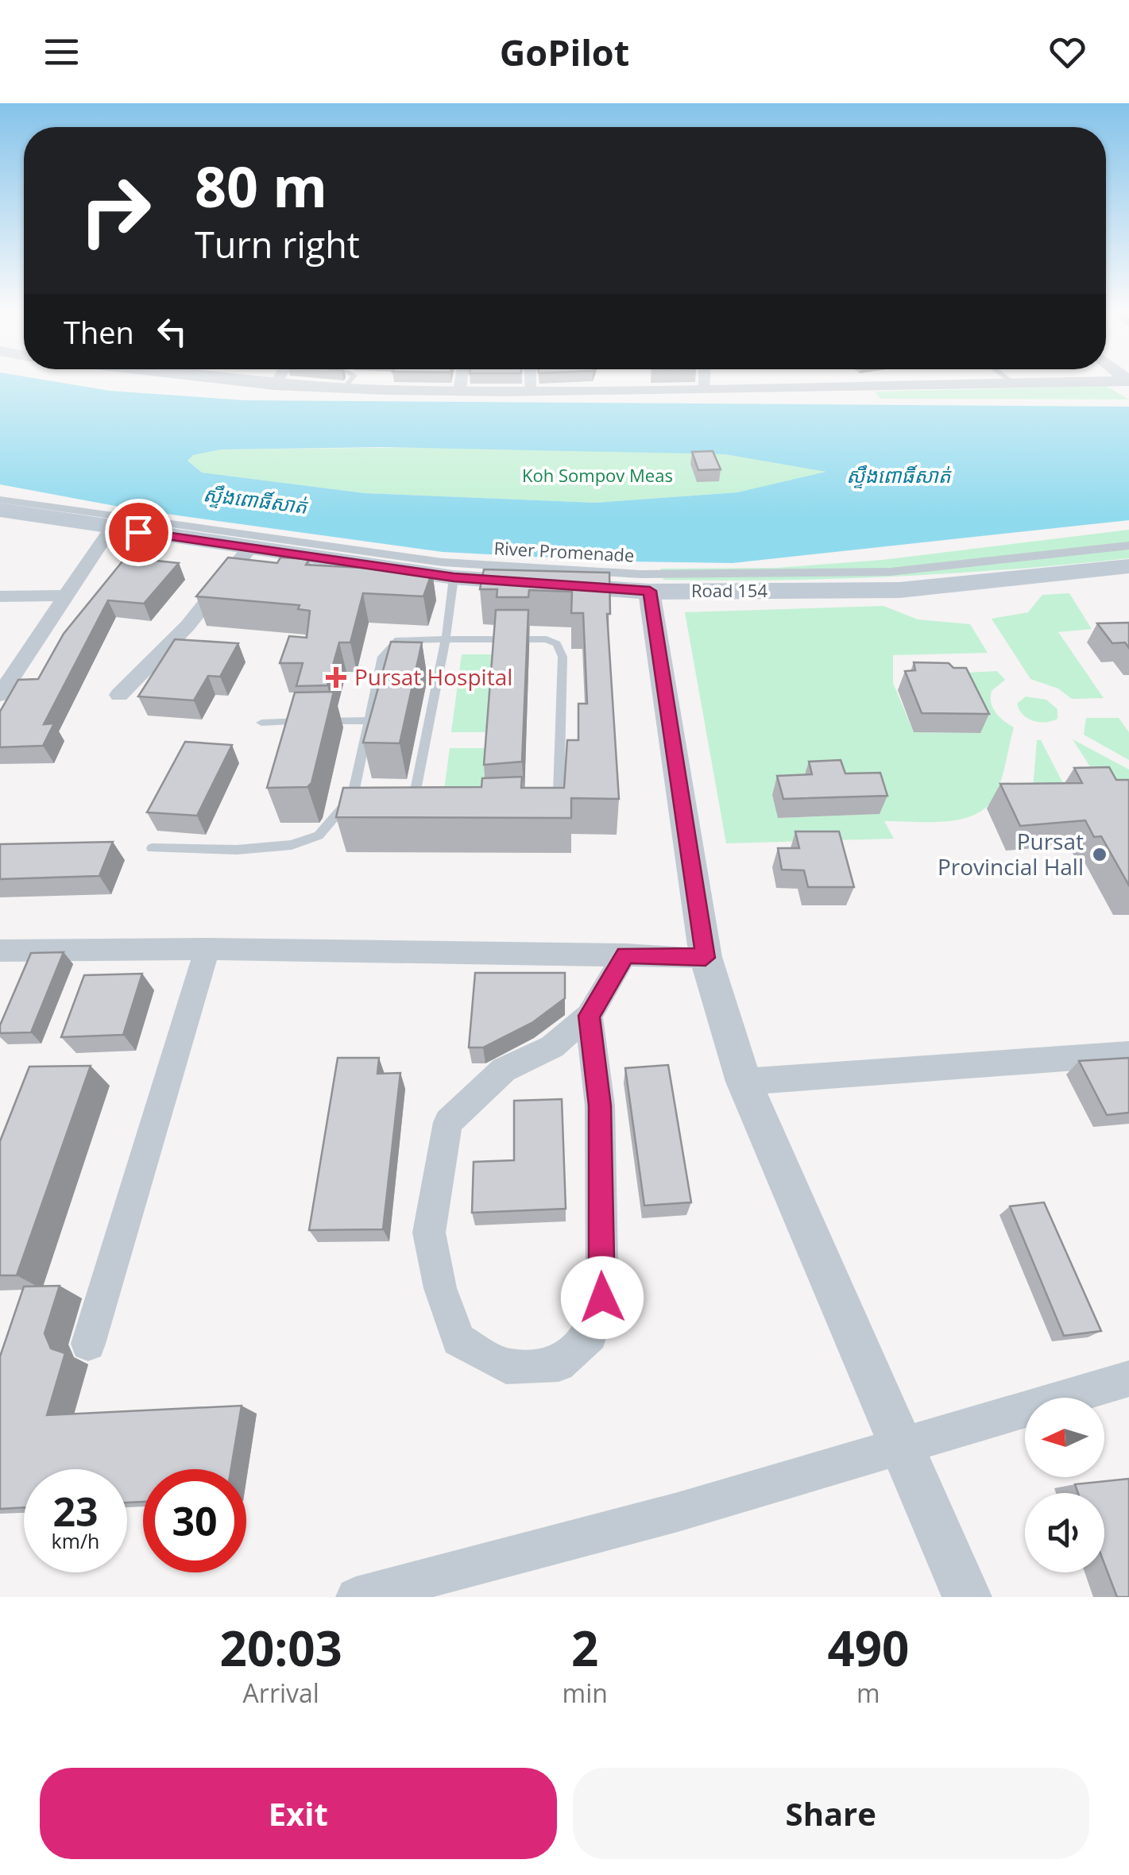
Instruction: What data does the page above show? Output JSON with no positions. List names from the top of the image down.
{
  "streets": {
    "main road": ["Road 154"],
    "street": ["River Promenade"]
  },
  "crossings": [
    ["River Promenade", "Road 154"]
  ],
  "water": ["ស្ទឹងពោធិ៍សាត់"],
  "parks": ["Koh Sompov Meas"],
  "places": {
    "health": ["Pursat Hospital"],
    "other": ["Pursat Provincial Hall"]
  },
  "north": "left",
  "page": {
    "header": "GoPilot",
    "turn": ["80 m", "Turn right"],
    "then": "Then",
    "speed": "23 km/h",
    "limit": "30",
    "eta": [
      "20:03",
      "Arrival",
      "2",
      "min",
      "490",
      "m"
    ],
    "buttons": ["Exit", "Share"]
  }
}
